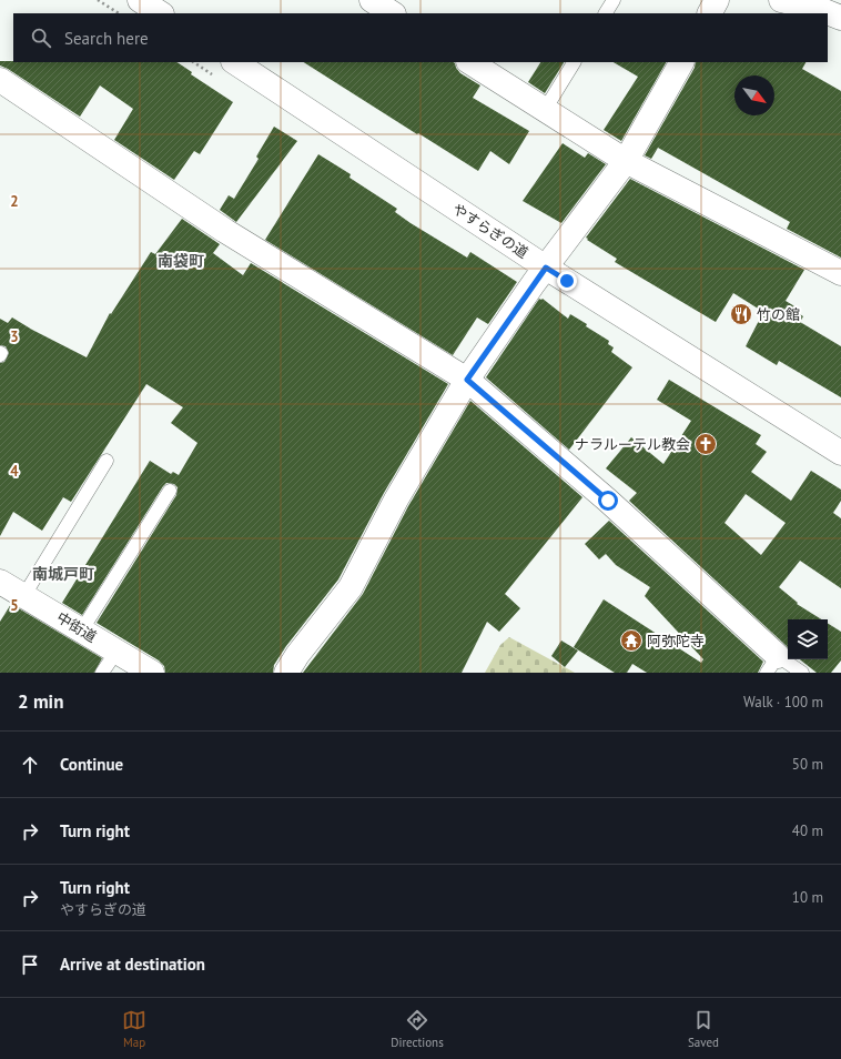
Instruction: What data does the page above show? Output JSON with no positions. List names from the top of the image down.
{
  "streets": {
    "street": ["やすらぎの道", "中街道"]
  },
  "districts": ["南袋町", "南城戸町"],
  "places": {
    "restaurant": ["竹の館"],
    "church": ["ナラルーテル教会"],
    "temple": ["阿弥陀寺"]
  },
  "north": "bottom right",
  "page": {
    "search": "Search here",
    "heading": ["2 min", "Walk · 100 m"],
    "list": [
      ["Continue", "50 m"],
      ["Turn right", "40 m"],
      ["Turn right", "やすらぎの道", "10 m"],
      "Arrive at destination"
    ],
    "nav": ["Map", "Directions", "Saved"]
  },
  "grid": {
    "rows": [
      "2",
      "3",
      "4",
      "5"
    ]
  }
}
